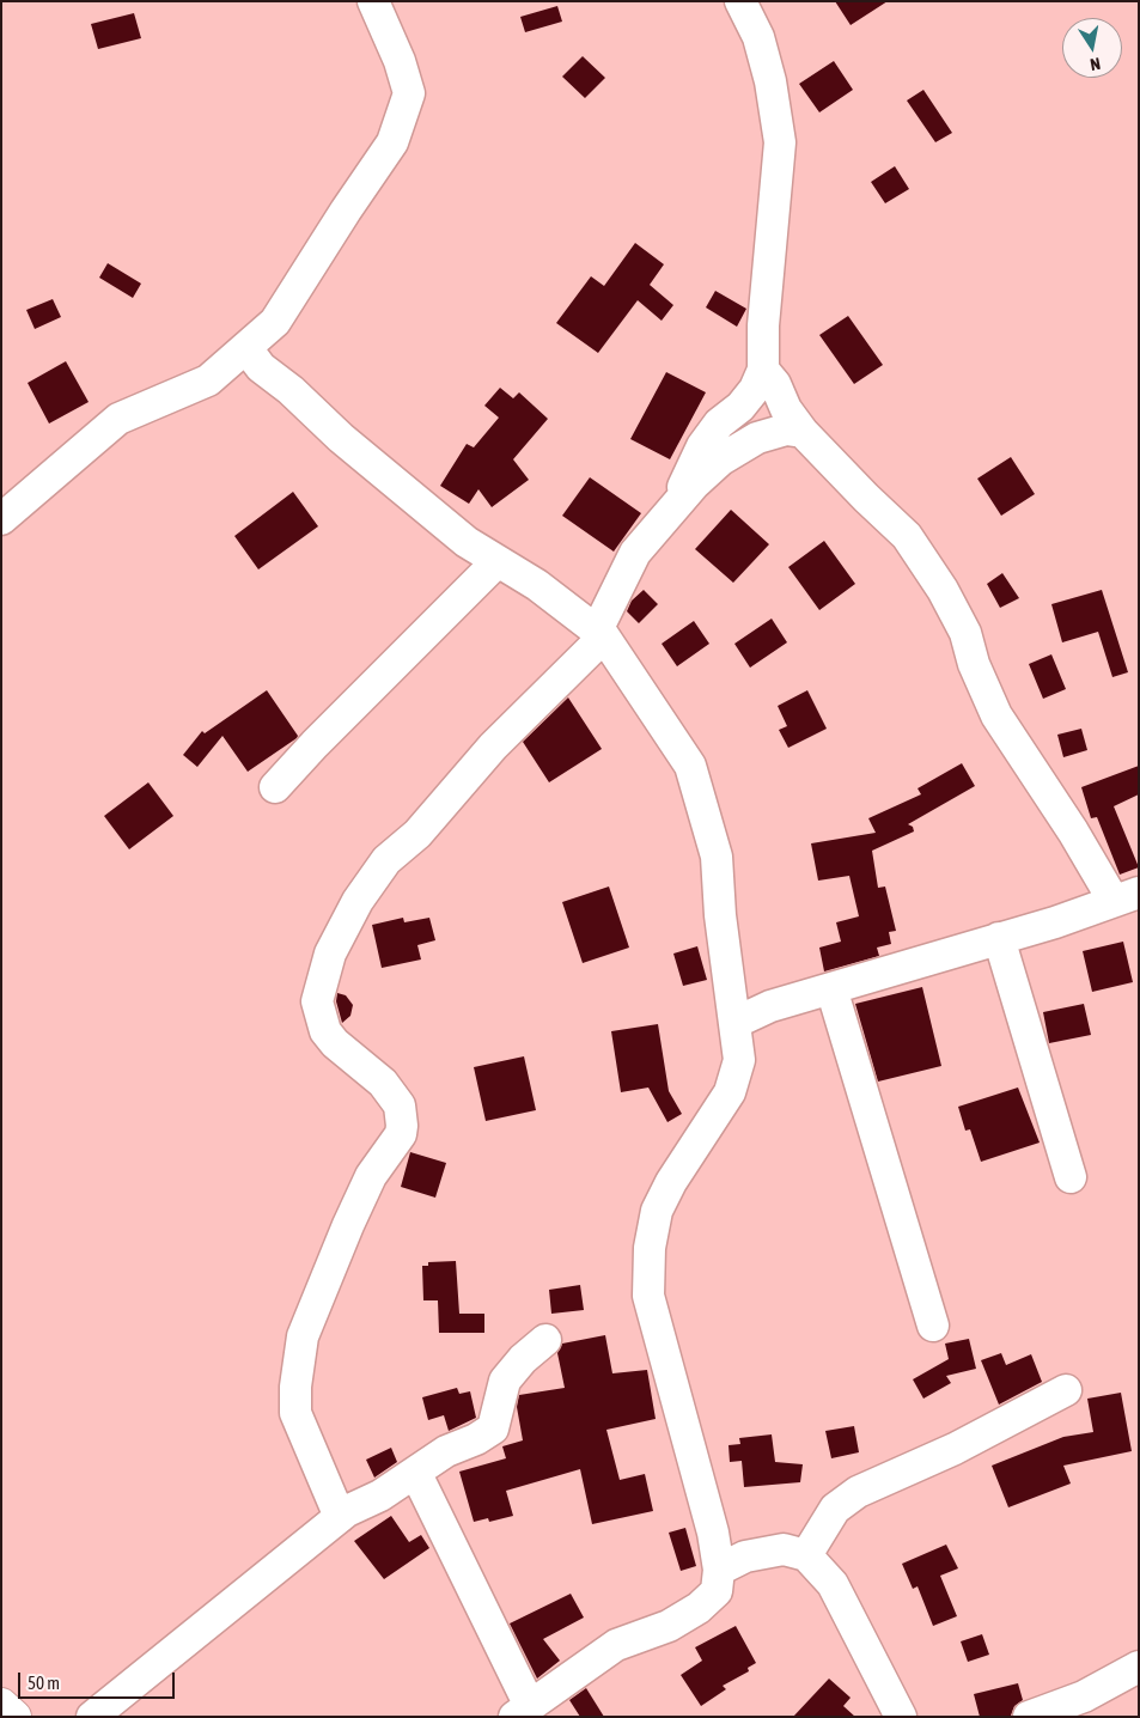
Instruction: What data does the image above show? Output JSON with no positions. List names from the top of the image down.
{
  "scale_bar": "50 m",
  "north": "bottom"
}
